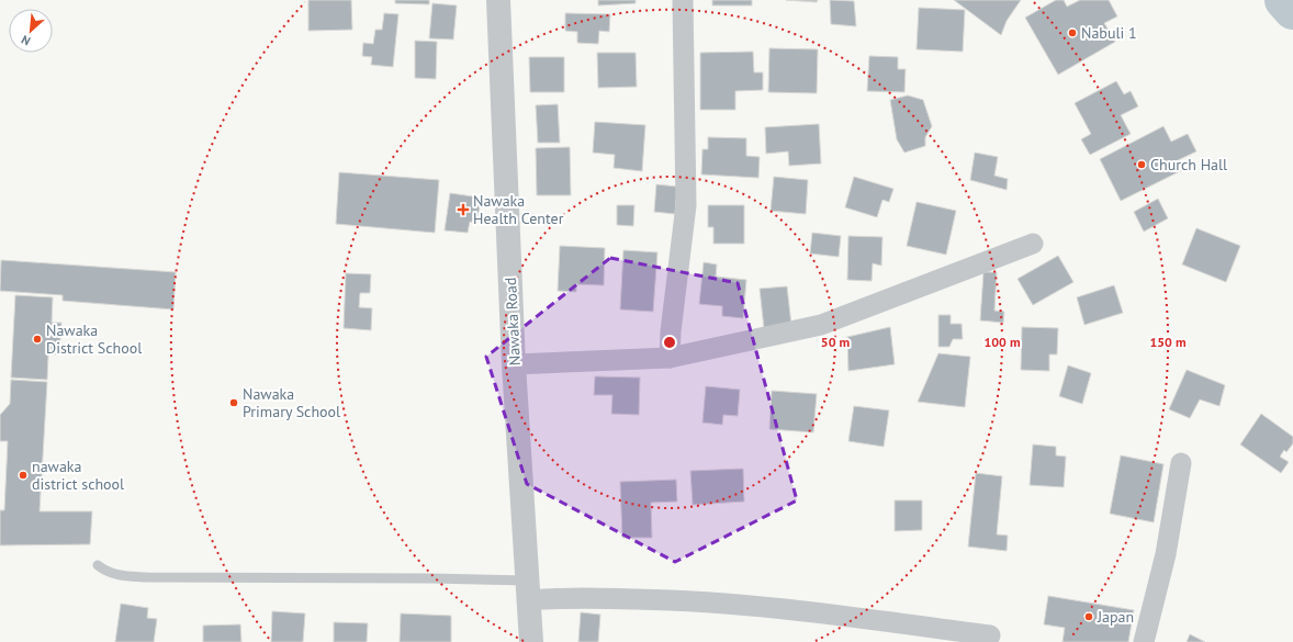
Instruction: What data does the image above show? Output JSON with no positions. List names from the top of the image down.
{
  "streets": {
    "street": ["Nawaka Road"]
  },
  "places": {
    "other": [
      "Nabuli 1",
      "Church Hall",
      "Nawaka District School",
      "Nawaka Primary School",
      "nawaka district school",
      "Japan"
    ],
    "health": ["Nawaka Health Center"]
  },
  "north": "bottom left",
  "rings": ["50 m", "100 m", "150 m"]
}
